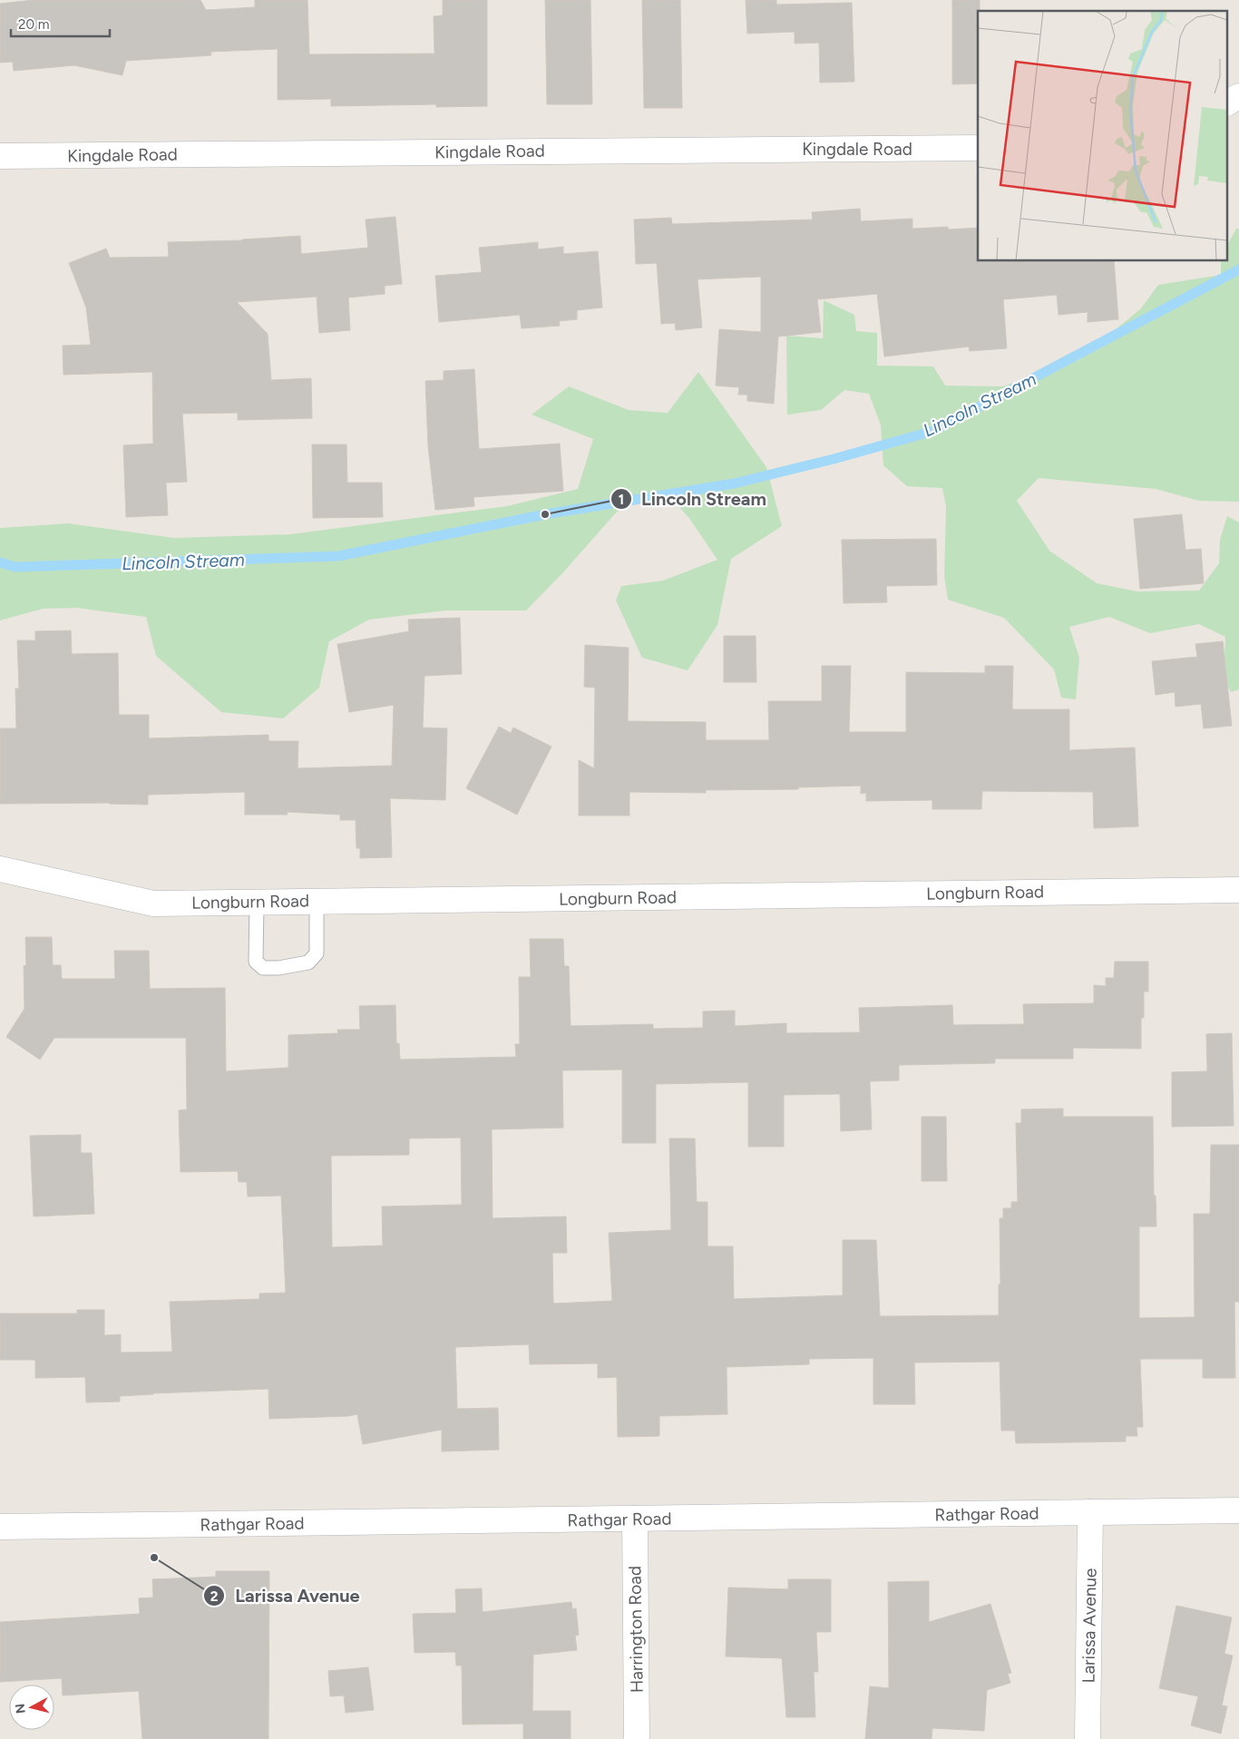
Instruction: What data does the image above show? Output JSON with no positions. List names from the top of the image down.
{
  "streets": {
    "street": [
      "Kingdale Road",
      "Longburn Road",
      "Rathgar Road",
      "Larissa Avenue",
      "Harrington Road"
    ]
  },
  "crossings": [
    ["Rathgar Road", "Larissa Avenue"],
    ["Rathgar Road", "Harrington Road"]
  ],
  "water": ["Lincoln Stream"],
  "places": ["Lincoln Stream", "Larissa Avenue"],
  "scale_bar": "20 m",
  "north": "left"
}
